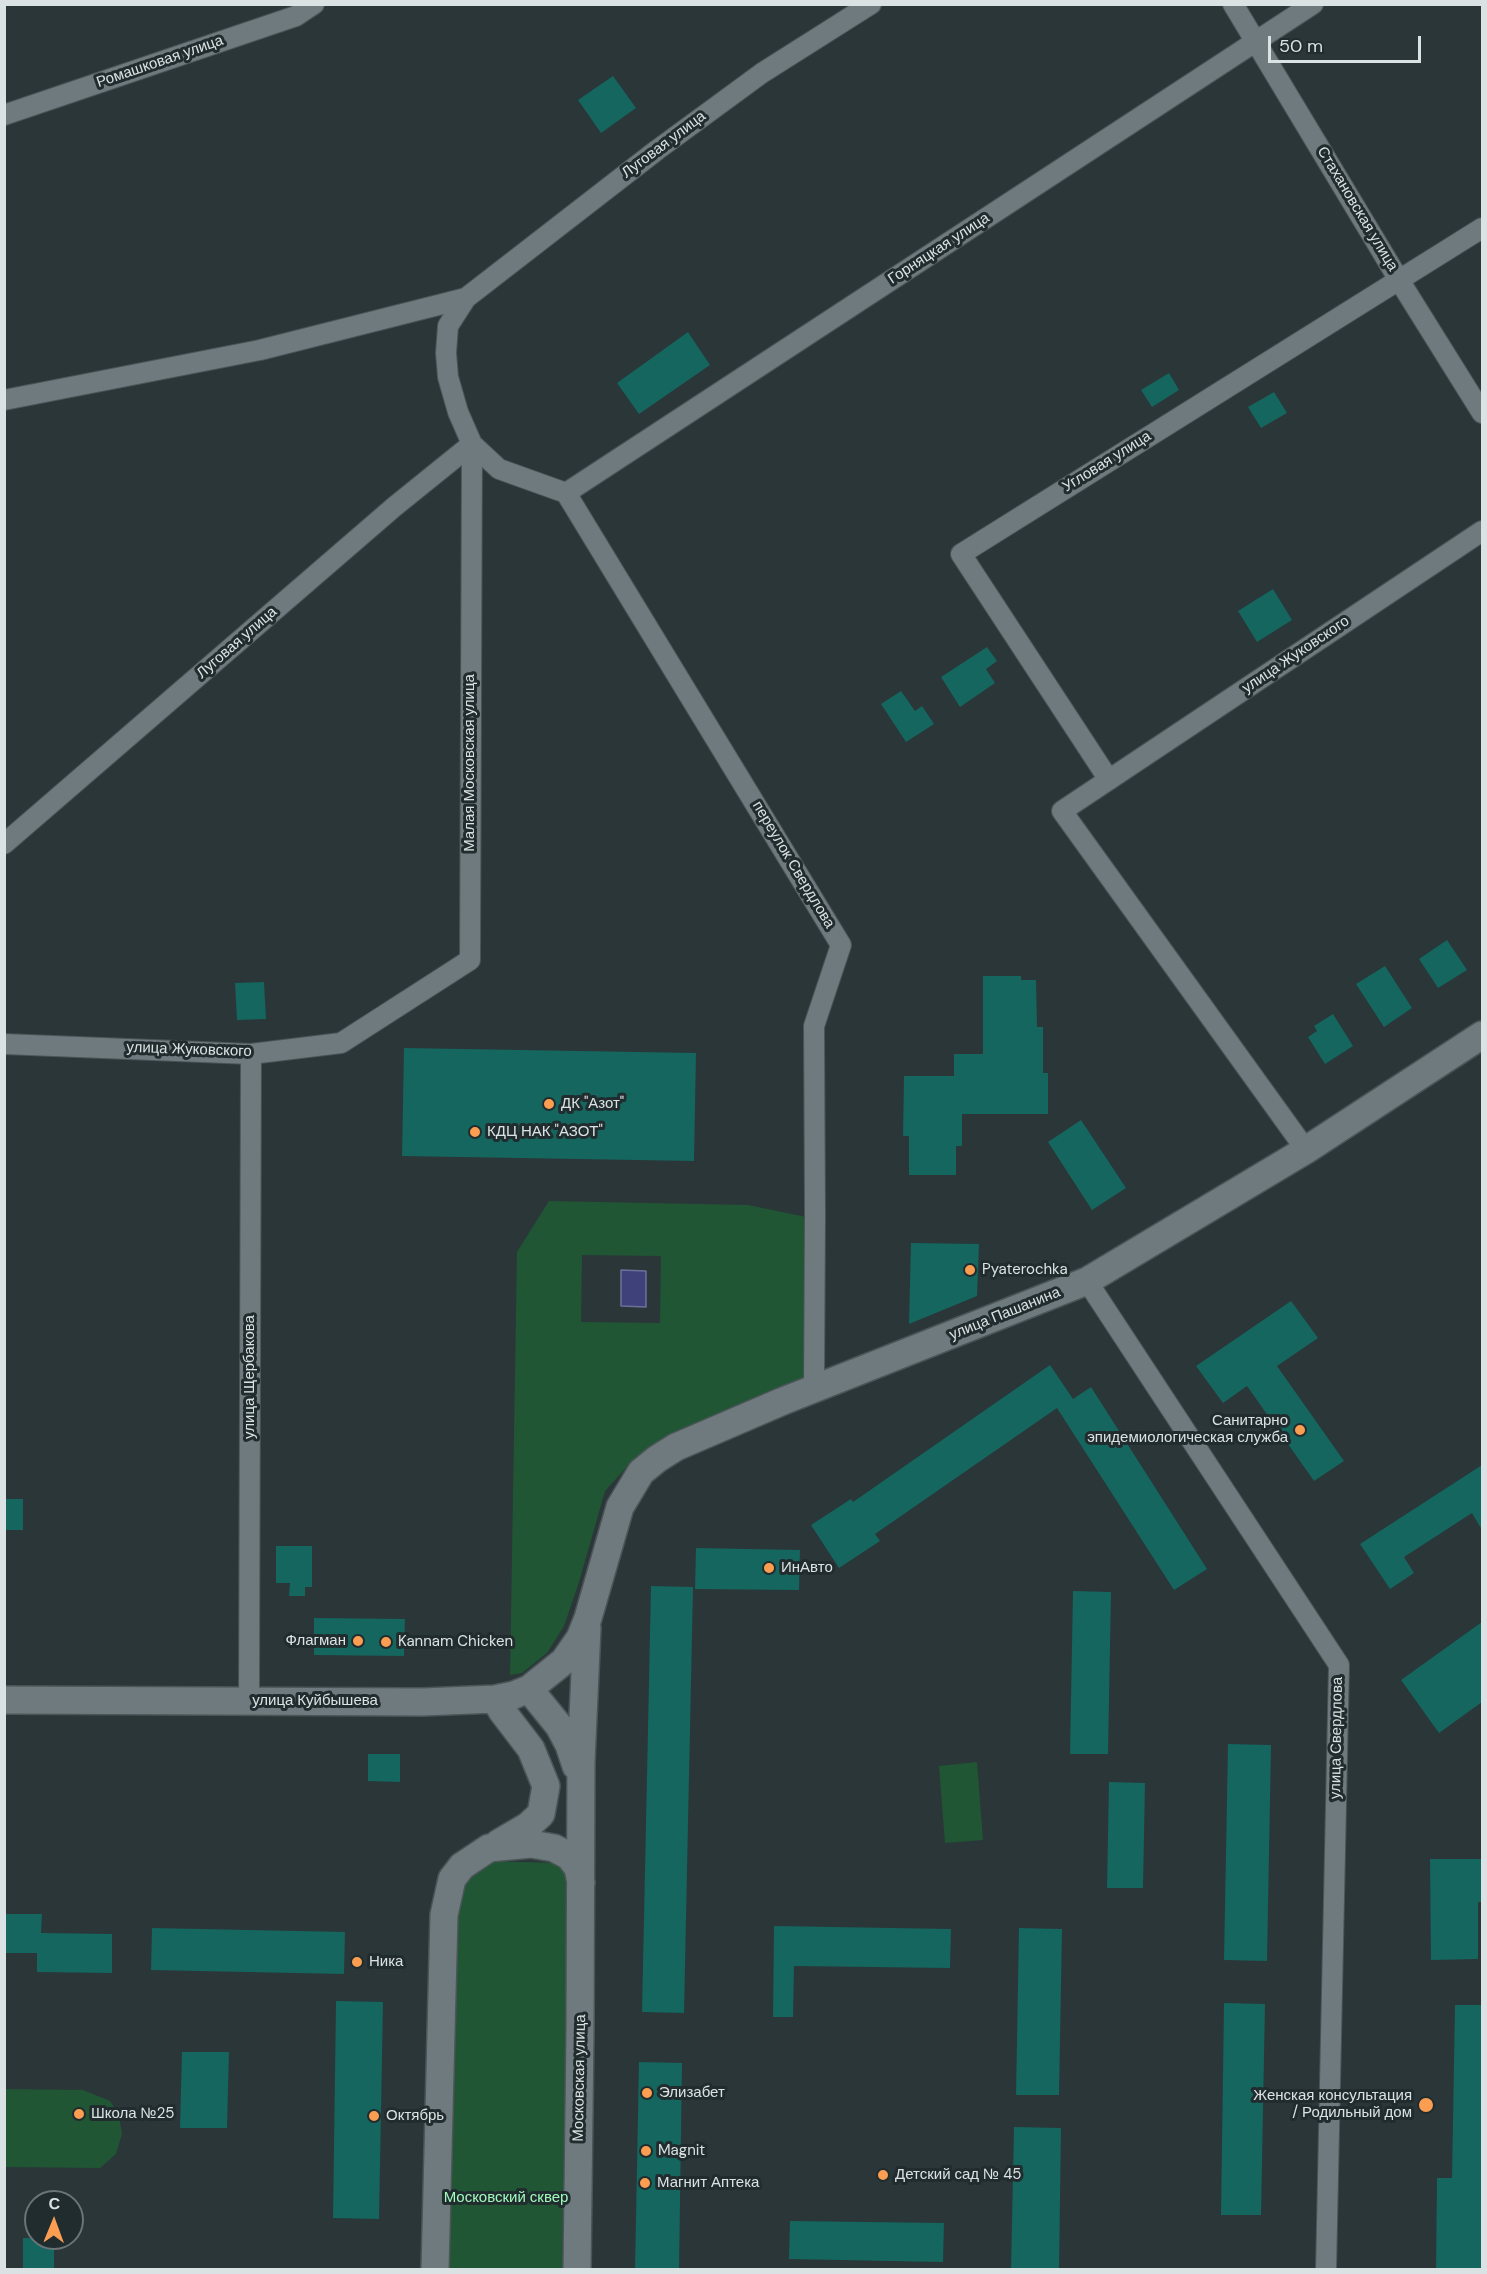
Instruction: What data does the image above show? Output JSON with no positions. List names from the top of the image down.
{
  "streets": {
    "main road": ["улица Пашанина", "улица Куйбышева", "Московская улица"],
    "street": [
      "Ромашковая улица",
      "Луговая улица",
      "Стахановская улица",
      "Горняцкая улица",
      "Угловая улица",
      "улица Жуковского",
      "Малая Московская улица",
      "переулок Свердлова",
      "улица Щербакова",
      "улица Свердлова"
    ]
  },
  "crossings": [
    ["Луговая улица", "Горняцкая улица"],
    ["Луговая улица", "Малая Московская улица"],
    ["Луговая улица", "переулок Свердлова"],
    ["Стахановская улица", "Горняцкая улица"],
    ["Стахановская улица", "Угловая улица"],
    ["Горняцкая улица", "переулок Свердлова"],
    ["Угловая улица", "улица Жуковского"],
    ["улица Жуковского", "Малая Московская улица"],
    ["улица Жуковского", "улица Пашанина"],
    ["улица Жуковского", "улица Щербакова"],
    ["переулок Свердлова", "улица Пашанина"],
    ["улица Пашанина", "улица Куйбышева"],
    ["улица Пашанина", "улица Свердлова"],
    ["улица Щербакова", "улица Куйбышева"]
  ],
  "parks": ["Московский сквер"],
  "places": [
    "ДК \"Азот\"",
    "КДЦ НАК \"АЗОТ\"",
    "Pyaterochka",
    "Санитарно эпидемиологическая служба",
    "ИнАвто",
    "Флагман",
    "Kannam Chicken",
    "Ника",
    "Элизабет",
    "Женская консультация / Родильный дом",
    "Школа №25",
    "Октябрь",
    "Magnit",
    "Детский сад № 45",
    "Магнит Аптека"
  ],
  "scale_bar": "50 m",
  "north": "top"
}
